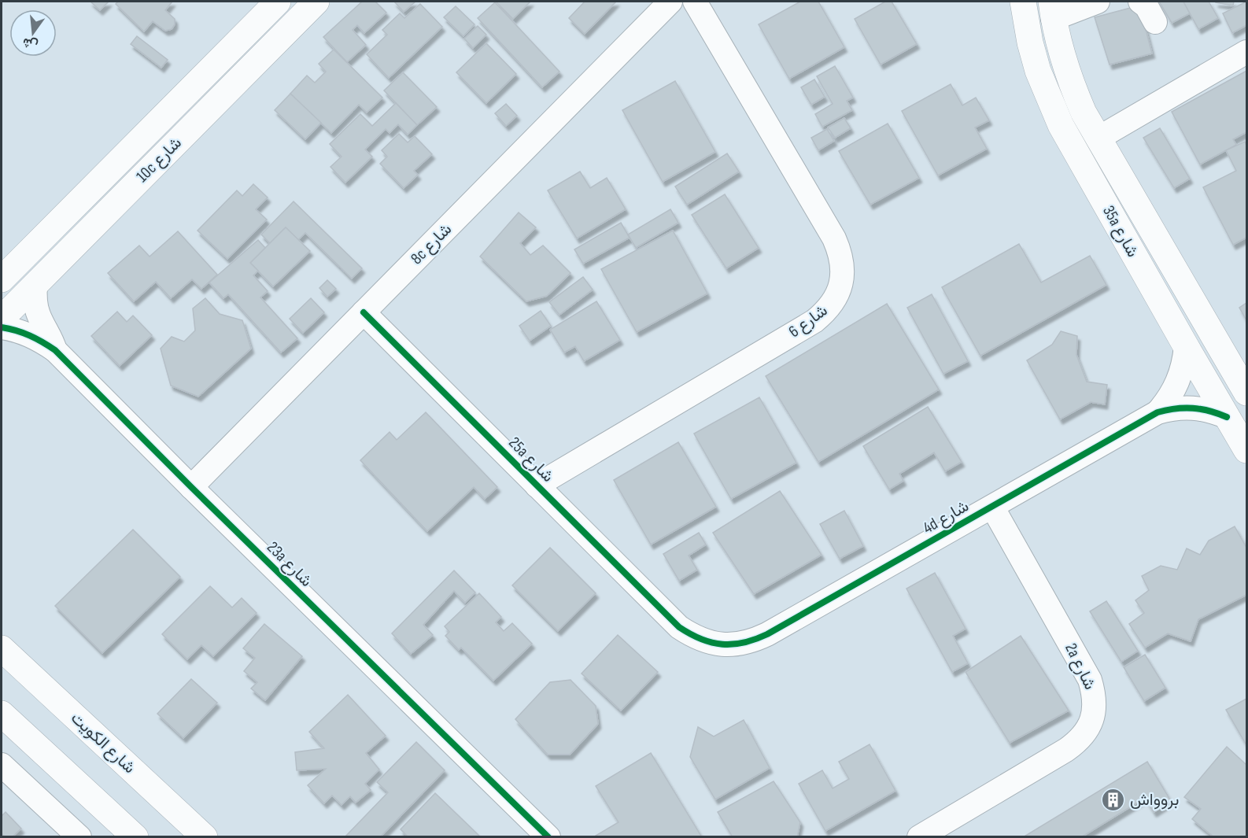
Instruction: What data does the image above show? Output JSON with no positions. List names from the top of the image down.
{
  "streets": {
    "street": [
      "10c شارع",
      "35a شارع",
      "8c شارع",
      "شارع 6",
      "25a شارع",
      "4d شارع",
      "23a شارع",
      "2a شارع",
      "شارع الكويت"
    ]
  },
  "crossings": [
    ["10c شارع", "23a شارع"],
    ["35a شارع", "4d شارع"],
    ["8c شارع", "25a شارع"],
    ["8c شارع", "23a شارع"],
    ["شارع 6", "25a شارع"],
    ["25a شارع", "4d شارع"],
    ["4d شارع", "2a شارع"]
  ],
  "places": {
    "building": ["بروواش"]
  },
  "north": "bottom"
}
